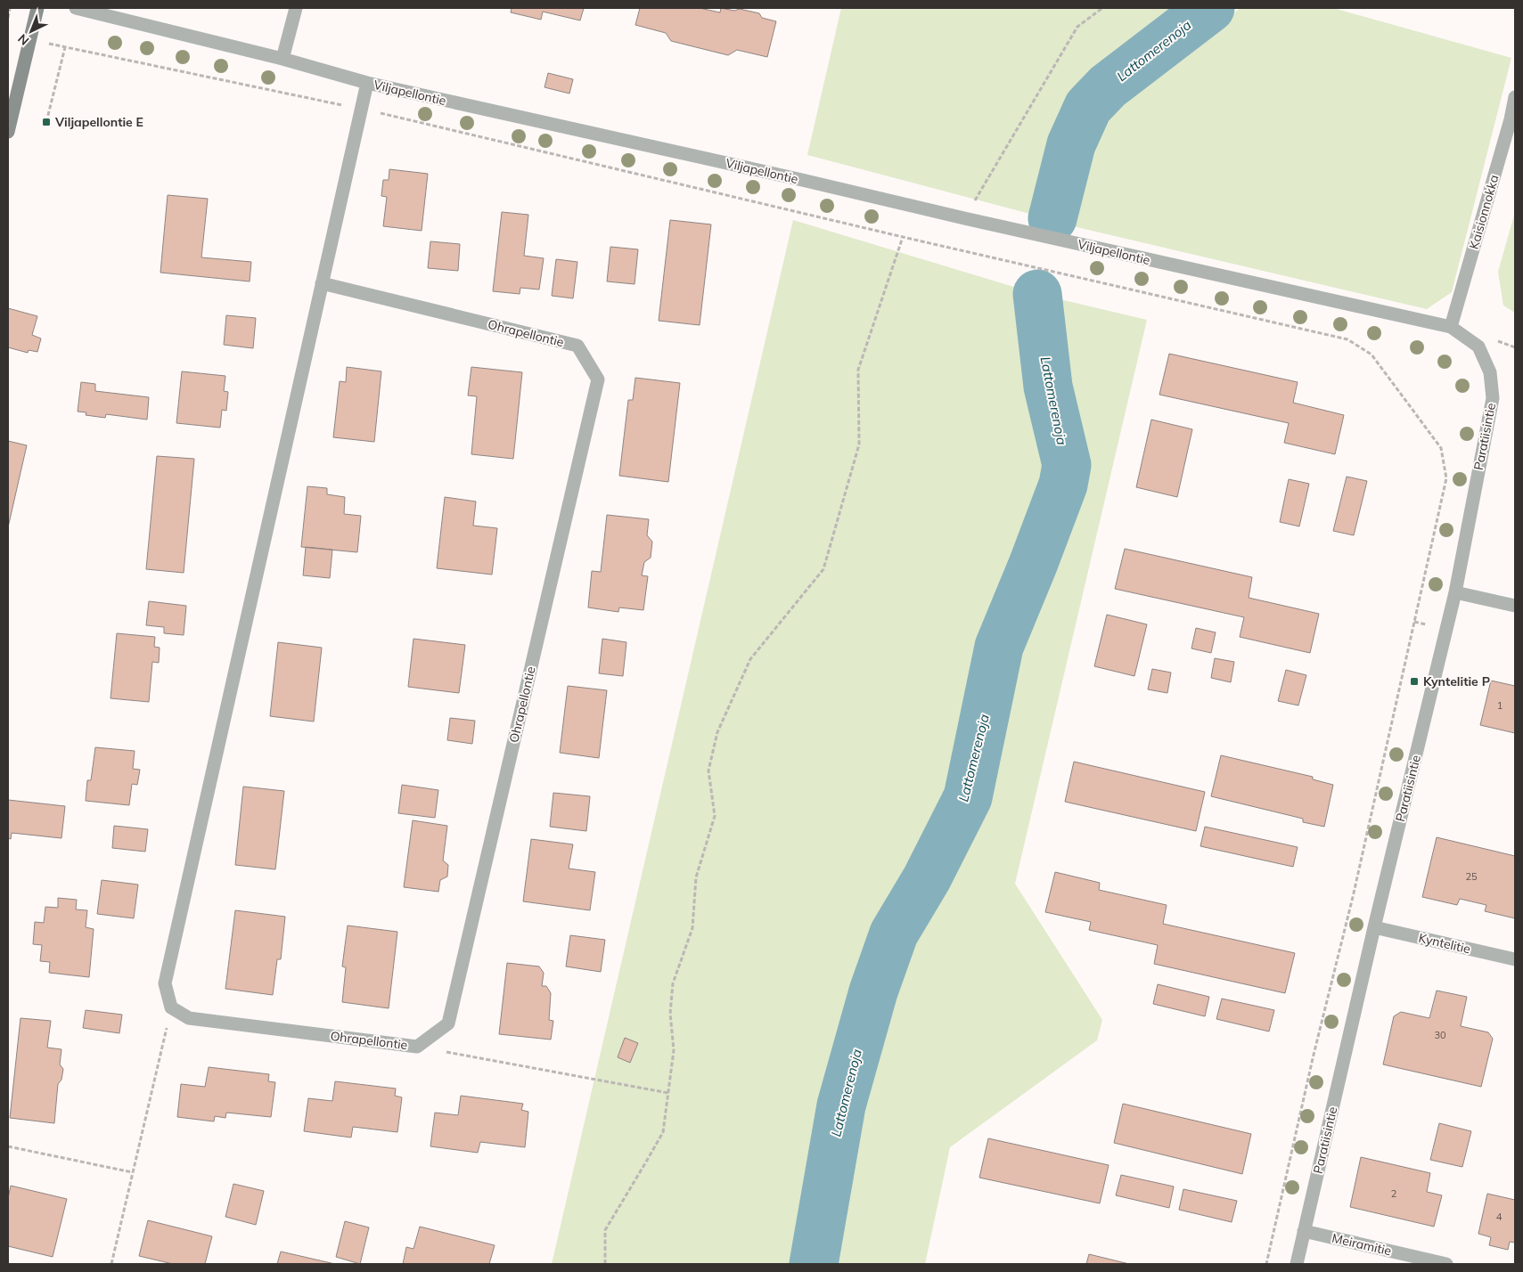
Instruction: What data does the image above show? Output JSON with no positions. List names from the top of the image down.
{
  "streets": {
    "street": [
      "Viljapellontie",
      "Kaisionnokka",
      "Ohrapellontie",
      "Paratiisintie",
      "Kyntelitie",
      "Meiramitie"
    ]
  },
  "crossings": [
    ["Viljapellontie", "Kaisionnokka"],
    ["Viljapellontie", "Paratiisintie"],
    ["Kaisionnokka", "Paratiisintie"],
    ["Paratiisintie", "Kyntelitie"],
    ["Paratiisintie", "Meiramitie"]
  ],
  "water": ["Lattomerenoja"],
  "places": {
    "transit": ["Viljapellontie E", "Kyntelitie P"]
  },
  "house_numbers": [
    "1",
    "25",
    "30",
    "2",
    "4"
  ],
  "north": "bottom left"
}
